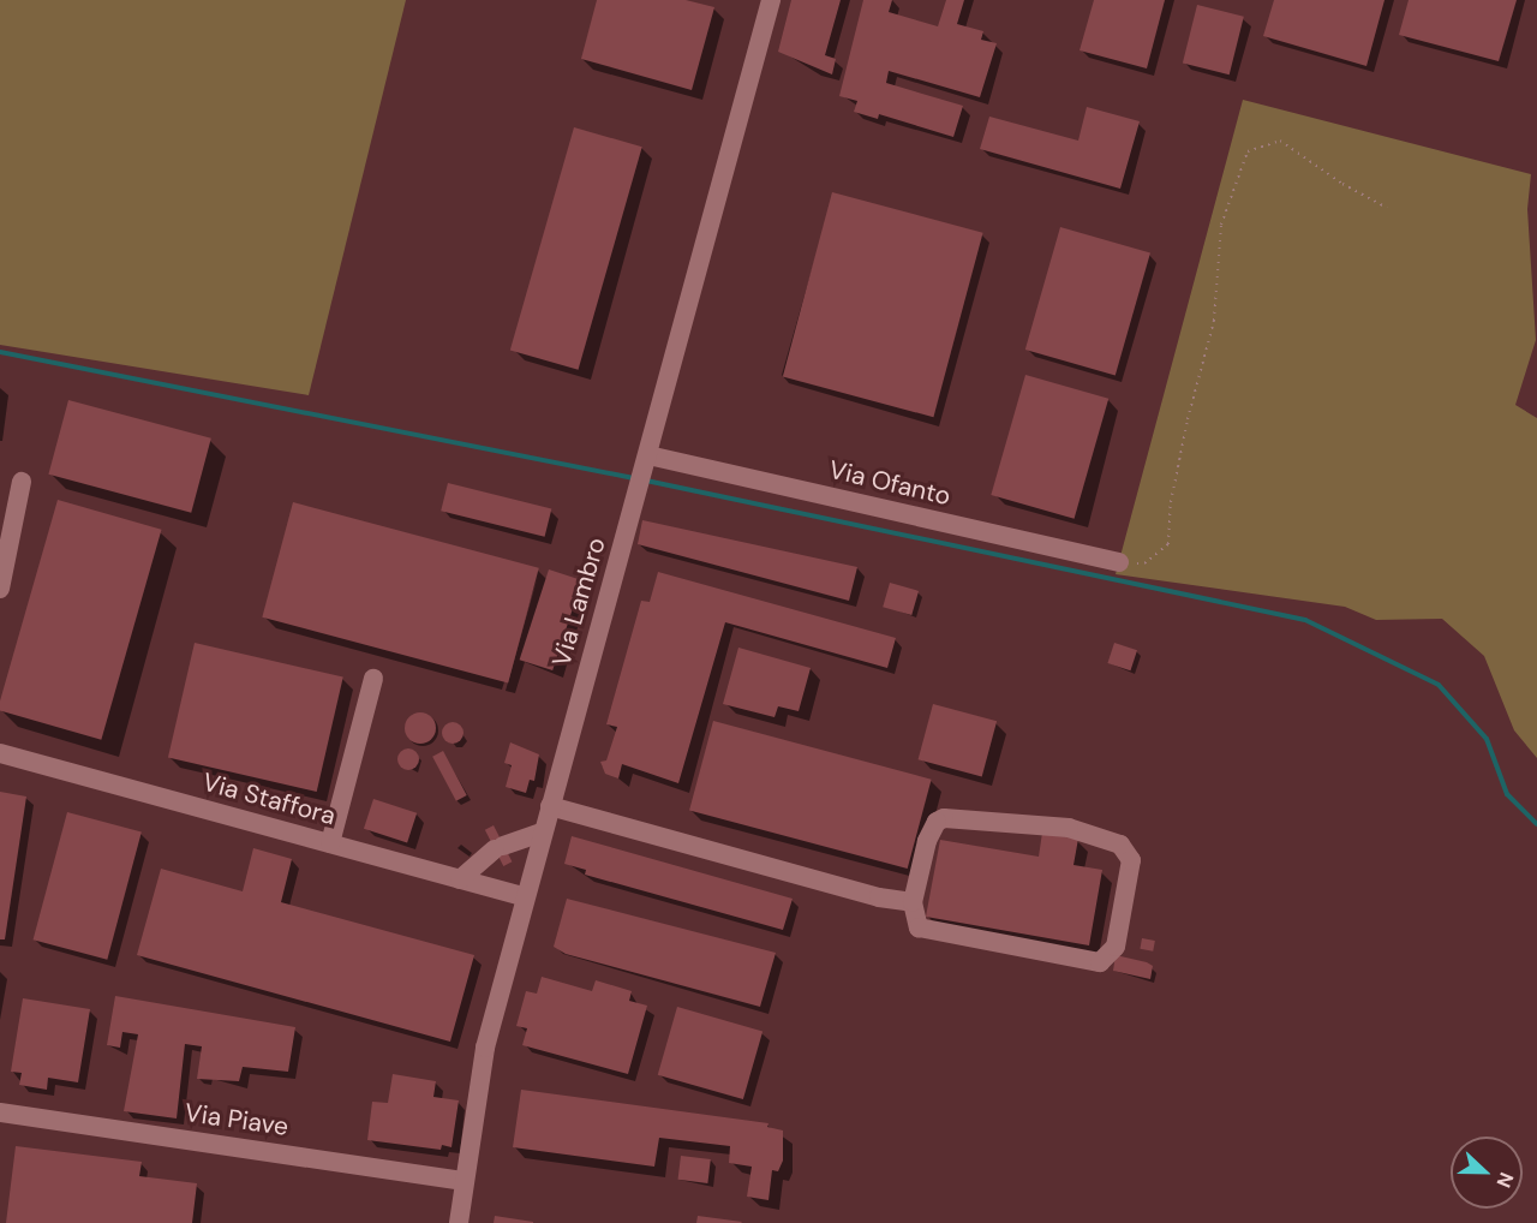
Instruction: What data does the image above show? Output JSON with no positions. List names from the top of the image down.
{
  "streets": {
    "street": [
      "Via Ofanto",
      "Via Lambro",
      "Via Staffora",
      "Via Piave"
    ]
  },
  "crossings": [
    ["Via Ofanto", "Via Lambro"],
    ["Via Lambro", "Via Staffora"],
    ["Via Lambro", "Via Piave"]
  ],
  "north": "right"
}
